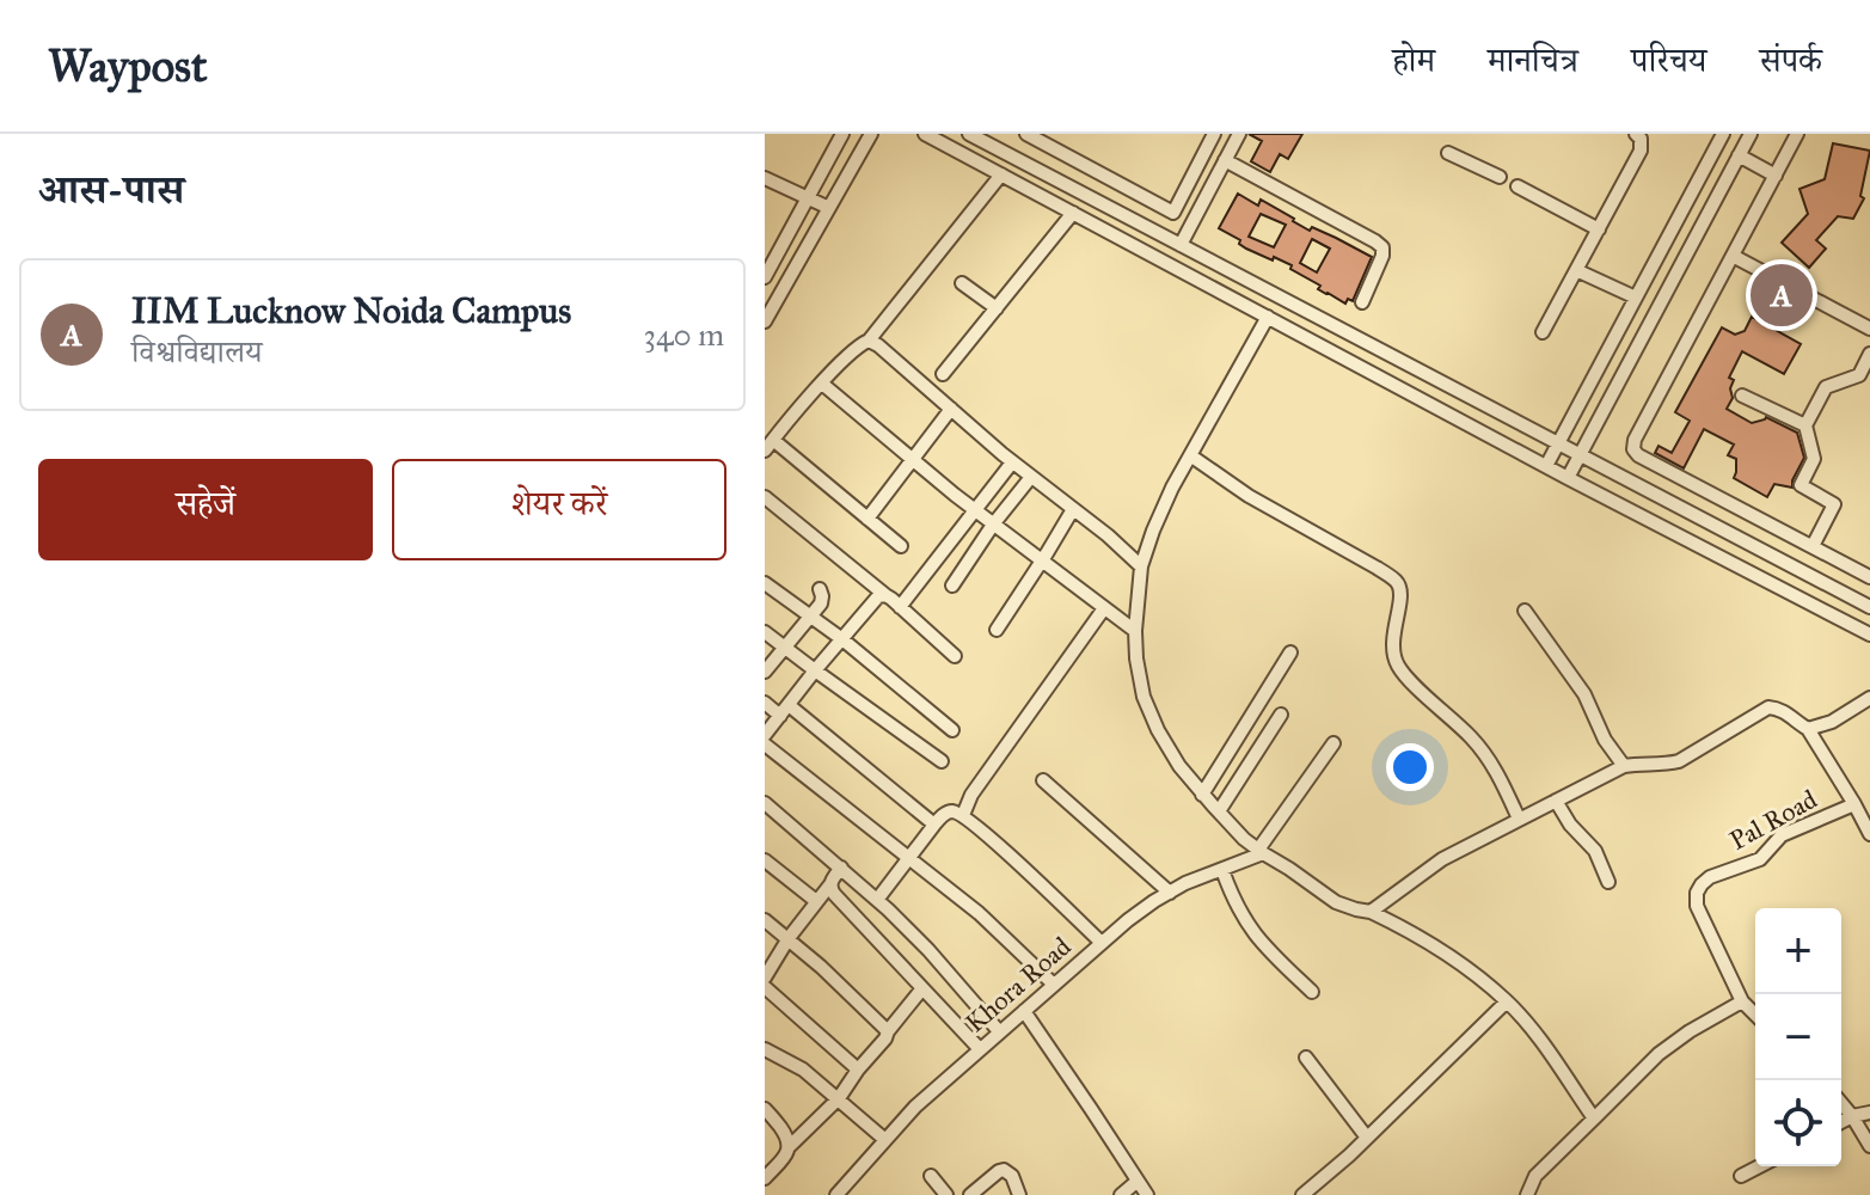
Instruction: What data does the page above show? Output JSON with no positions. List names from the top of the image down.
{
  "streets": {
    "street": ["Pal Road", "Khora Road"]
  },
  "page": {
    "header": "Waypost",
    "nav": [
      "होम",
      "मानचित्र",
      "परिचय",
      "संपर्क"
    ],
    "heading": "आस-पास",
    "list": [
      {
        "mark": "A",
        "name": "IIM Lucknow Noida Campus",
        "note": "विश्वविद्यालय",
        "value": "340 m"
      }
    ],
    "pins": "A",
    "buttons": ["सहेजें", "शेयर करें"],
    "map_buttons": ["+", "−"]
  }
}
